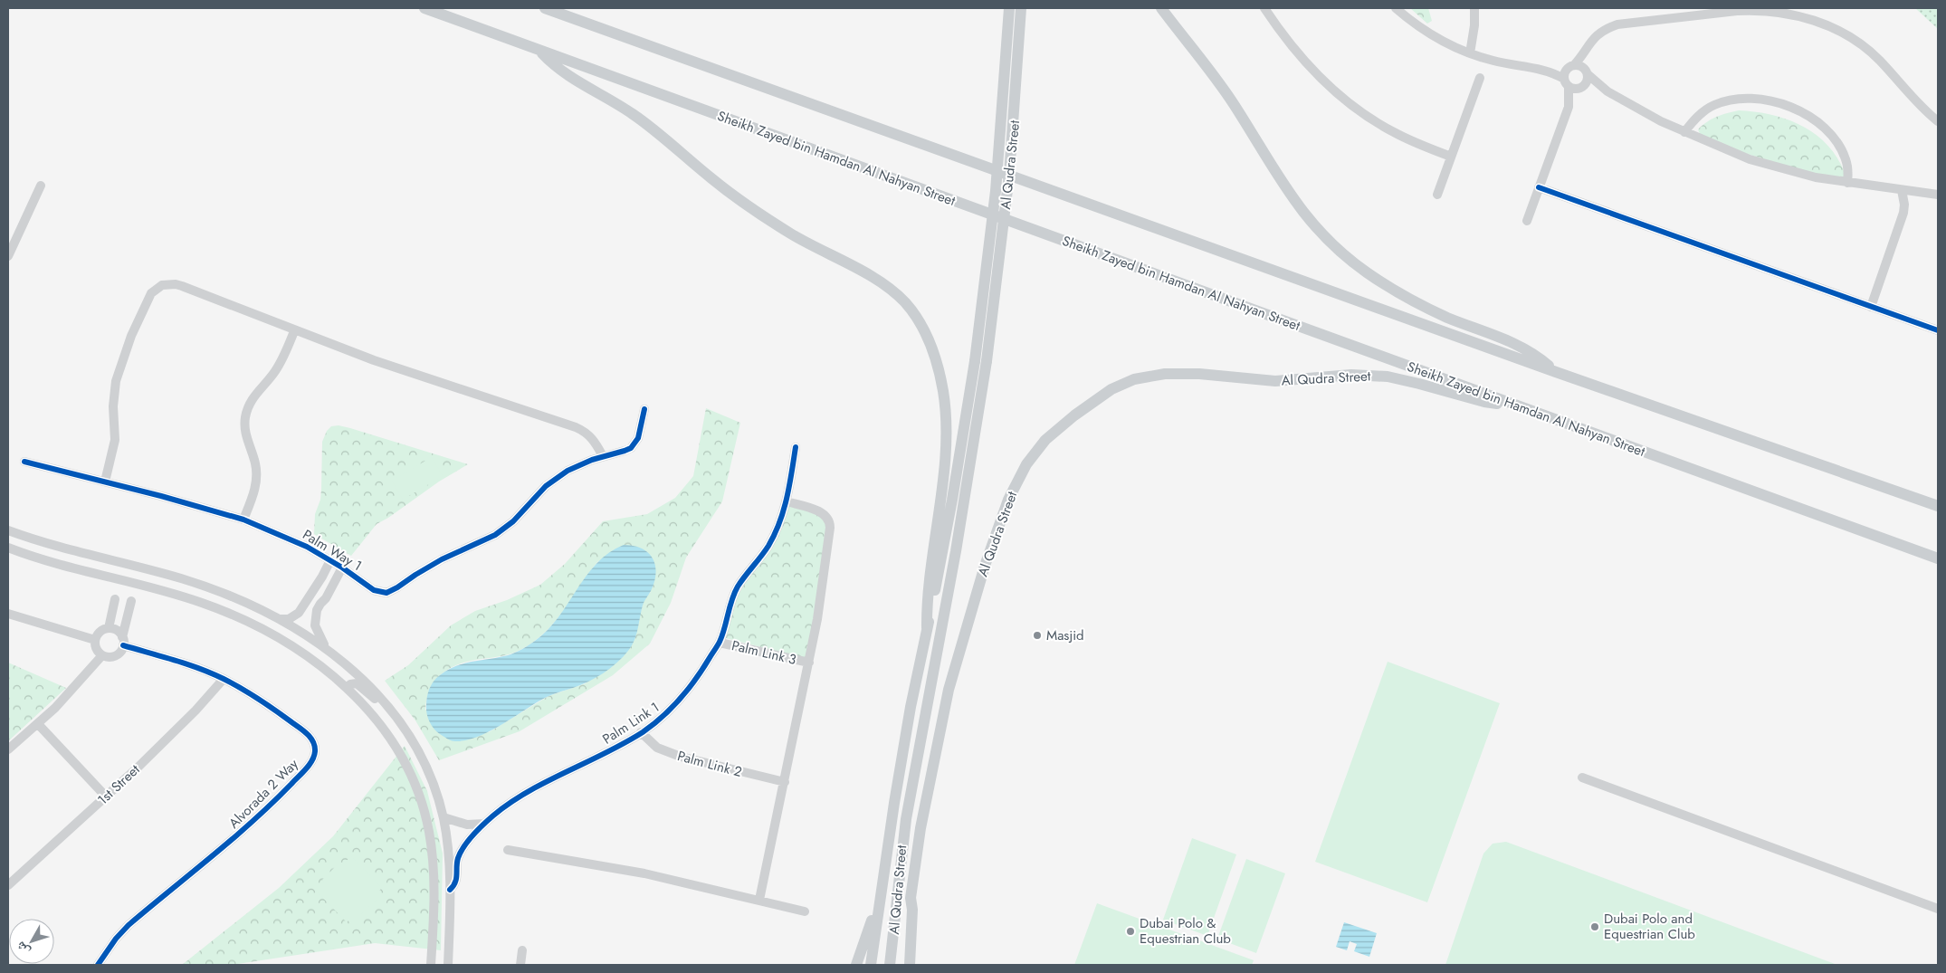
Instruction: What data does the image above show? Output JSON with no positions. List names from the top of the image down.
{
  "streets": {
    "main road": ["Sheikh Zayed bin Hamdan Al Nahyan Street", "Al Qudra Street"],
    "street": [
      "Palm Way 1",
      "Palm Link 3",
      "Palm Link 1",
      "Palm Link 2",
      "1st Street",
      "Alvorada 2 Way"
    ]
  },
  "crossings": [
    ["Sheikh Zayed bin Hamdan Al Nahyan Street", "Al Qudra Street"],
    ["Palm Link 3", "Palm Link 1"],
    ["Palm Link 1", "Palm Link 2"],
    ["1st Street", "Alvorada 2 Way"]
  ],
  "places": ["Masjid", "Dubai Polo and Equestrian Club", "Dubai Polo & Equestrian Club"],
  "north": "bottom left"
}
